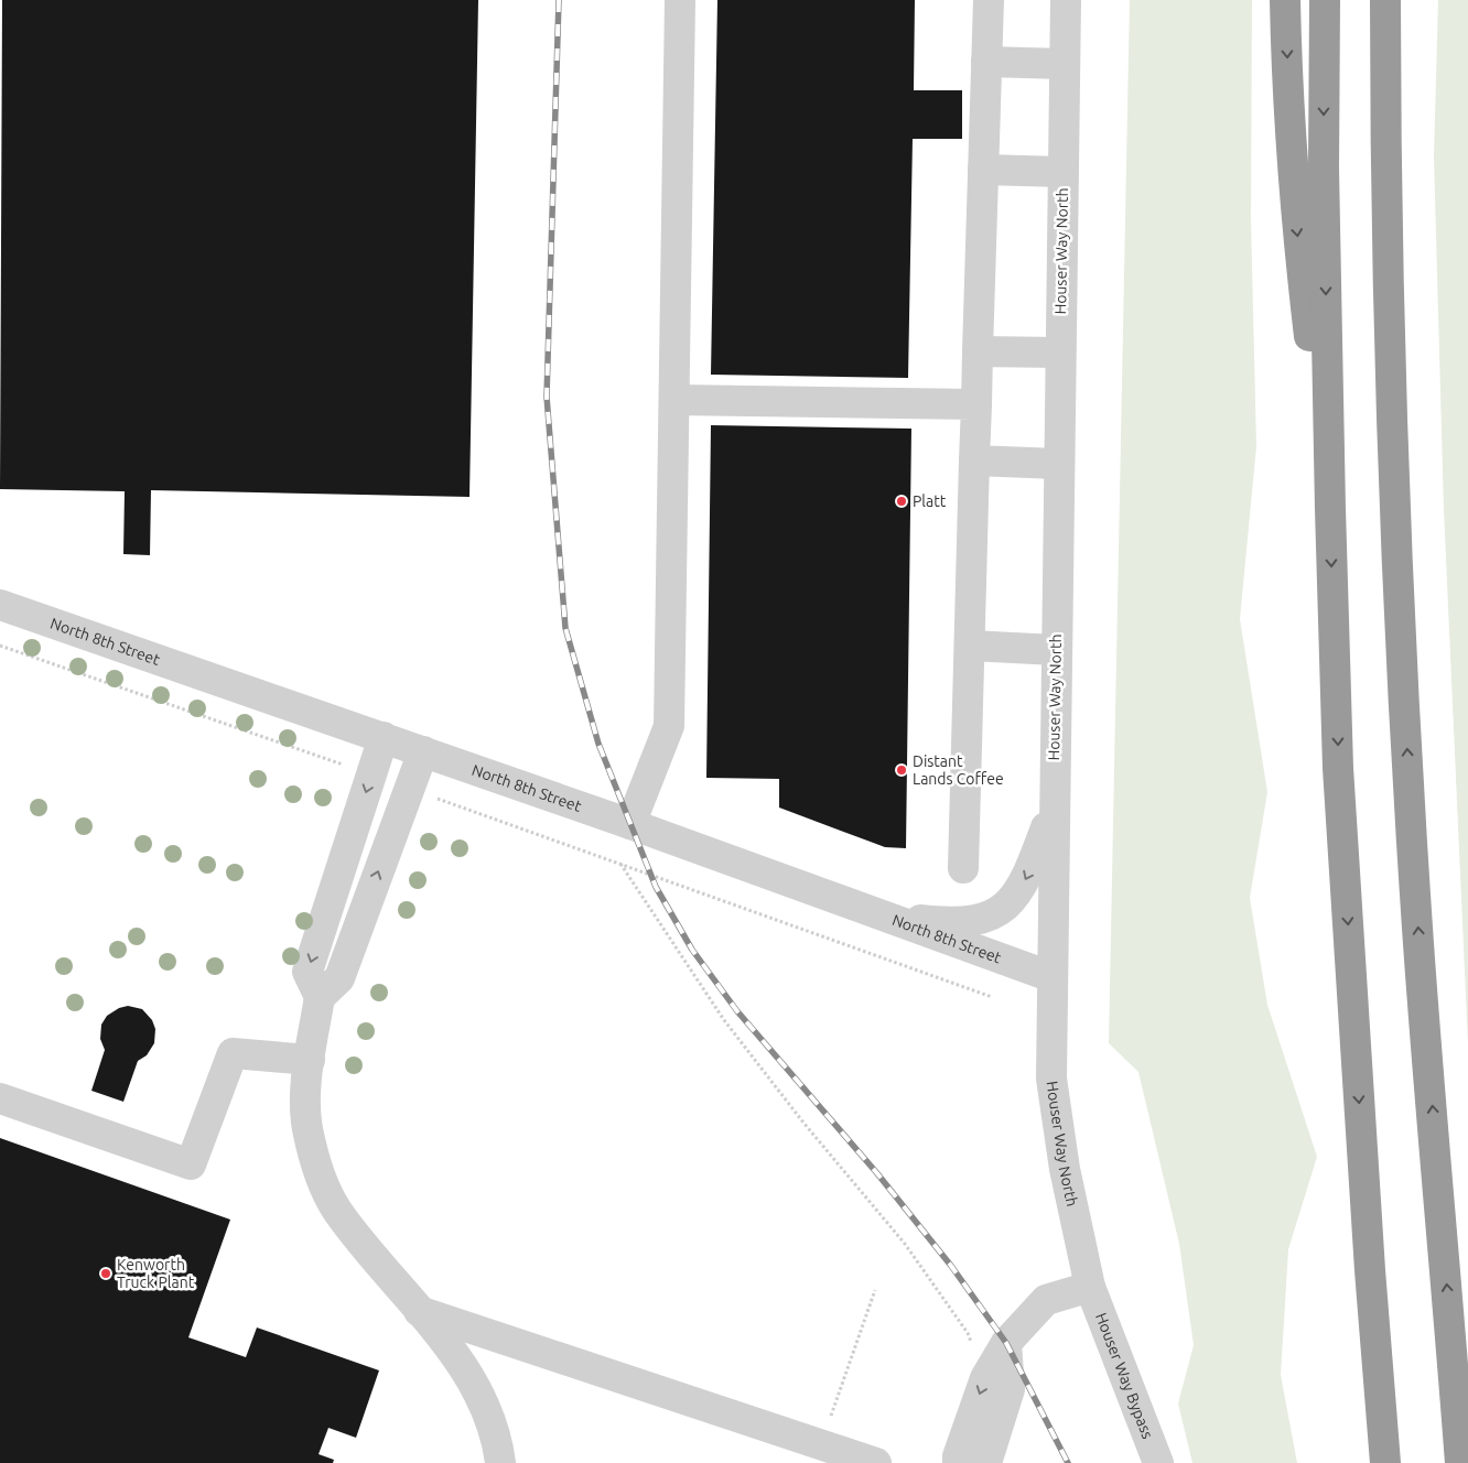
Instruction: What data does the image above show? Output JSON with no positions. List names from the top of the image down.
{
  "streets": {
    "street": ["Houser Way North", "North 8th Street", "Houser Way Bypass"]
  },
  "crossings": [
    ["Houser Way North", "North 8th Street"],
    ["Houser Way North", "Houser Way Bypass"]
  ],
  "places": ["Platt", "Distant Lands Coffee", "Kenworth Truck Plant"]
}
